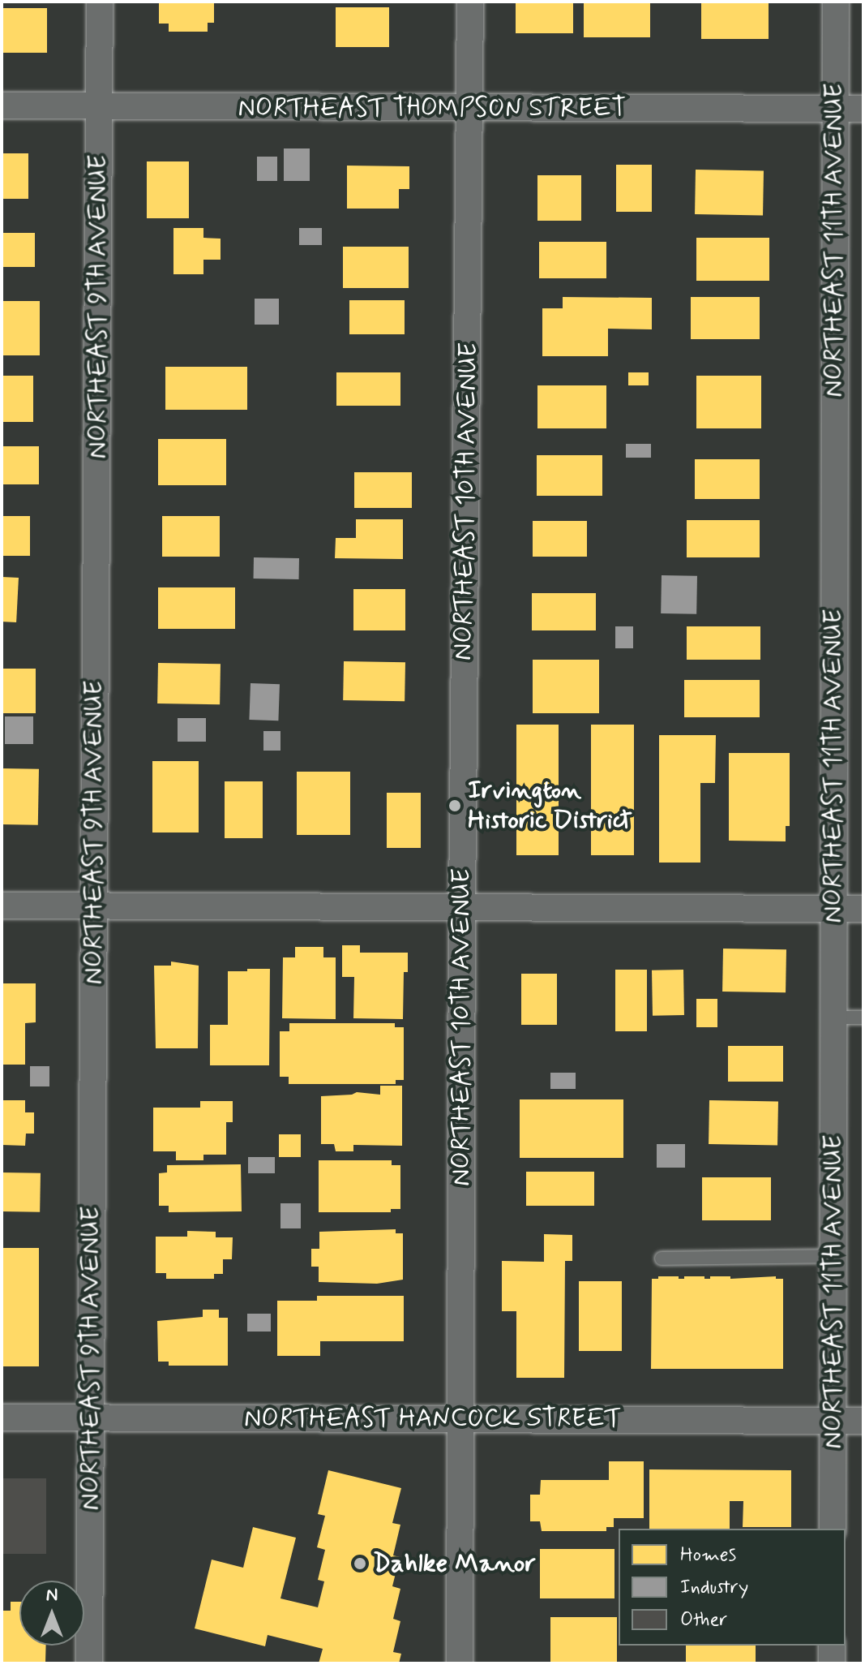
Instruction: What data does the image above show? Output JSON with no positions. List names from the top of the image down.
{
  "streets": {
    "street": [
      "NORTHEAST THOMPSON STREET",
      "NORTHEAST 11TH AVENUE",
      "NORTHEAST 9TH AVENUE",
      "NORTHEAST 10TH AVENUE",
      "NORTHEAST HANCOCK STREET"
    ]
  },
  "crossings": [
    ["NORTHEAST THOMPSON STREET", "NORTHEAST 11TH AVENUE"],
    ["NORTHEAST THOMPSON STREET", "NORTHEAST 9TH AVENUE"],
    ["NORTHEAST THOMPSON STREET", "NORTHEAST 10TH AVENUE"],
    ["NORTHEAST 11TH AVENUE", "NORTHEAST HANCOCK STREET"],
    ["NORTHEAST 9TH AVENUE", "NORTHEAST HANCOCK STREET"],
    ["NORTHEAST 10TH AVENUE", "NORTHEAST HANCOCK STREET"]
  ],
  "places": ["Irvington Historic District", "Dahlke Manor"],
  "legend": ["Homes", "Industry", "Other"],
  "north": "top"
}
